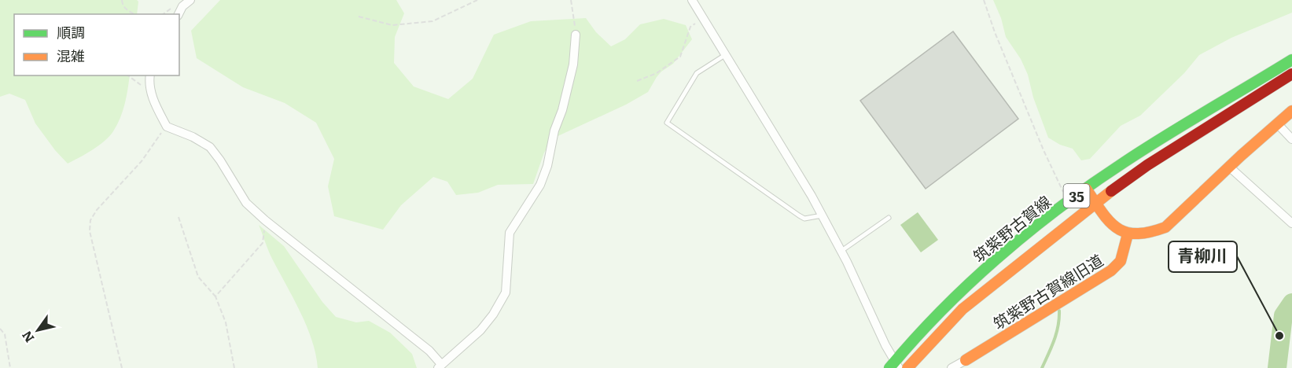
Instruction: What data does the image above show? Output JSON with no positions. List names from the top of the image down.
{
  "streets": {
    "main road": ["35", "筑紫野古賀線", "筑紫野古賀線旧道"]
  },
  "places": ["青柳川"],
  "legend": ["順調", "混雑"],
  "north": "bottom left"
}
